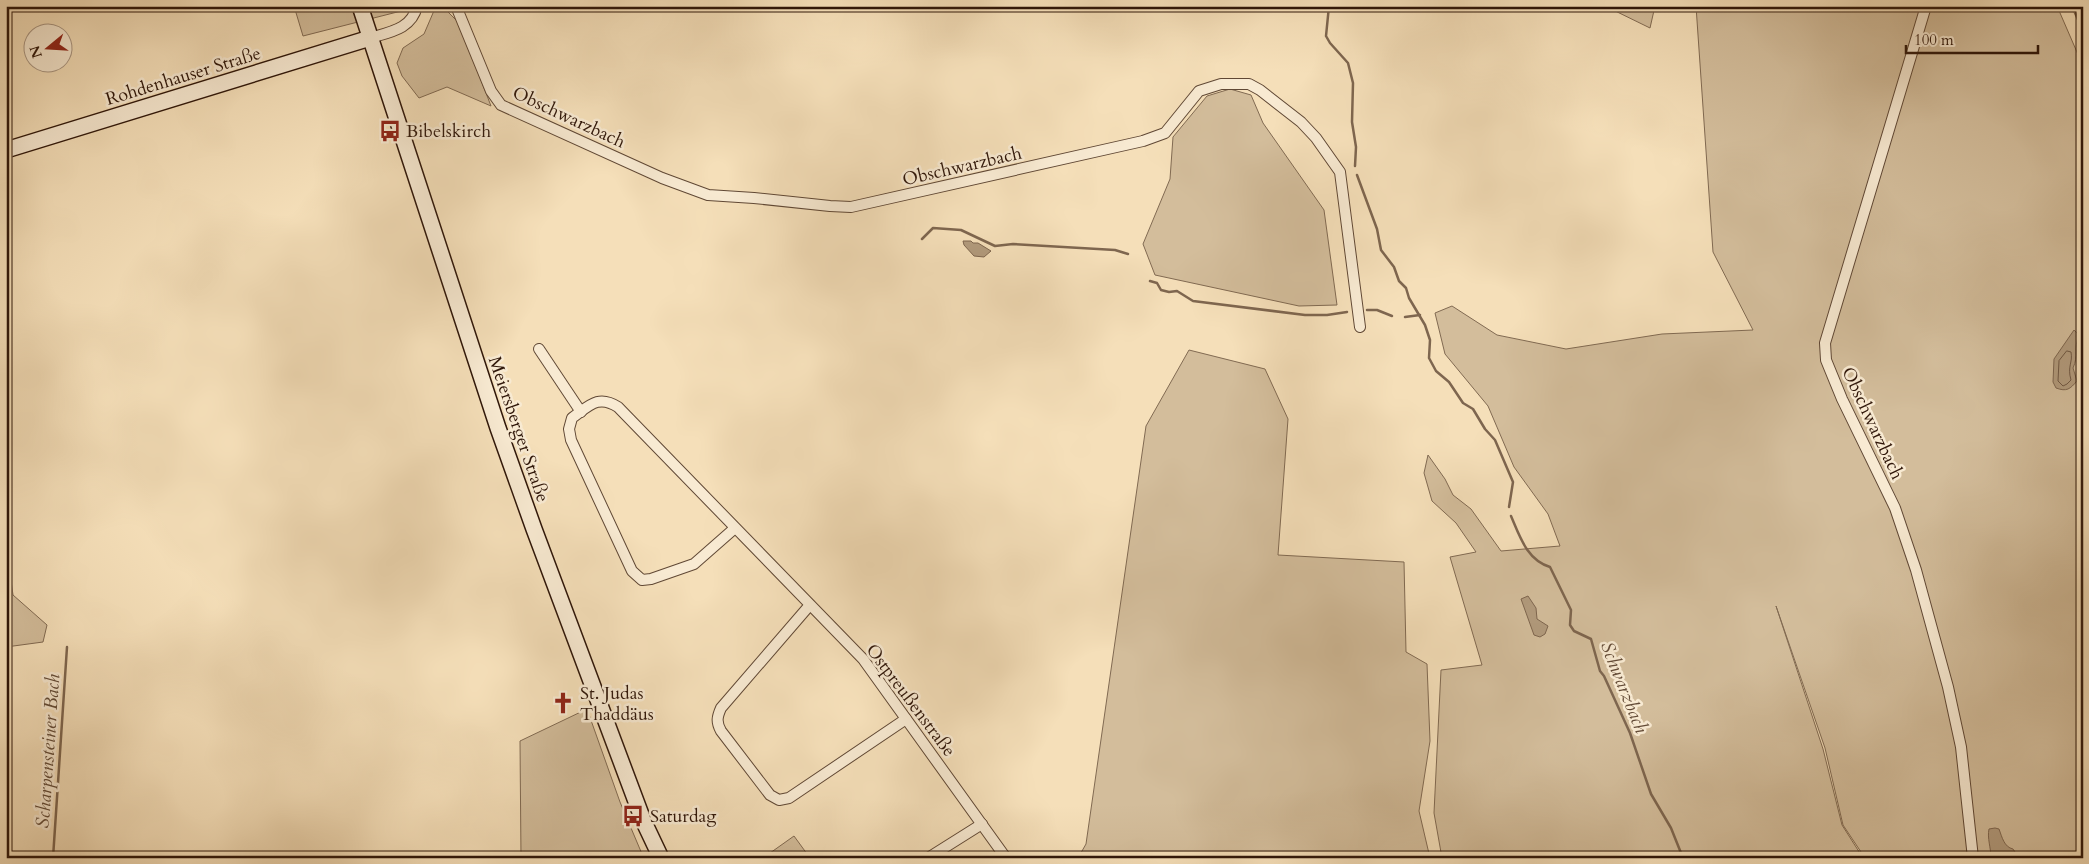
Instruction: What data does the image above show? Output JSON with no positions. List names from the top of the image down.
{
  "streets": {
    "main road": ["Rohdenhauser Straße", "Meiersberger Straße"],
    "street": ["Obschwarzbach", "Ostpreußenstraße"]
  },
  "crossings": [
    ["Rohdenhauser Straße", "Meiersberger Straße"]
  ],
  "water": ["Schwarzbach", "Scharpensteiner Bach"],
  "places": {
    "bus stop": ["Bibelskirch", "Saturdag"],
    "church": ["St. Judas Thaddäus"]
  },
  "scale_bar": "100 m",
  "north": "left"
}
